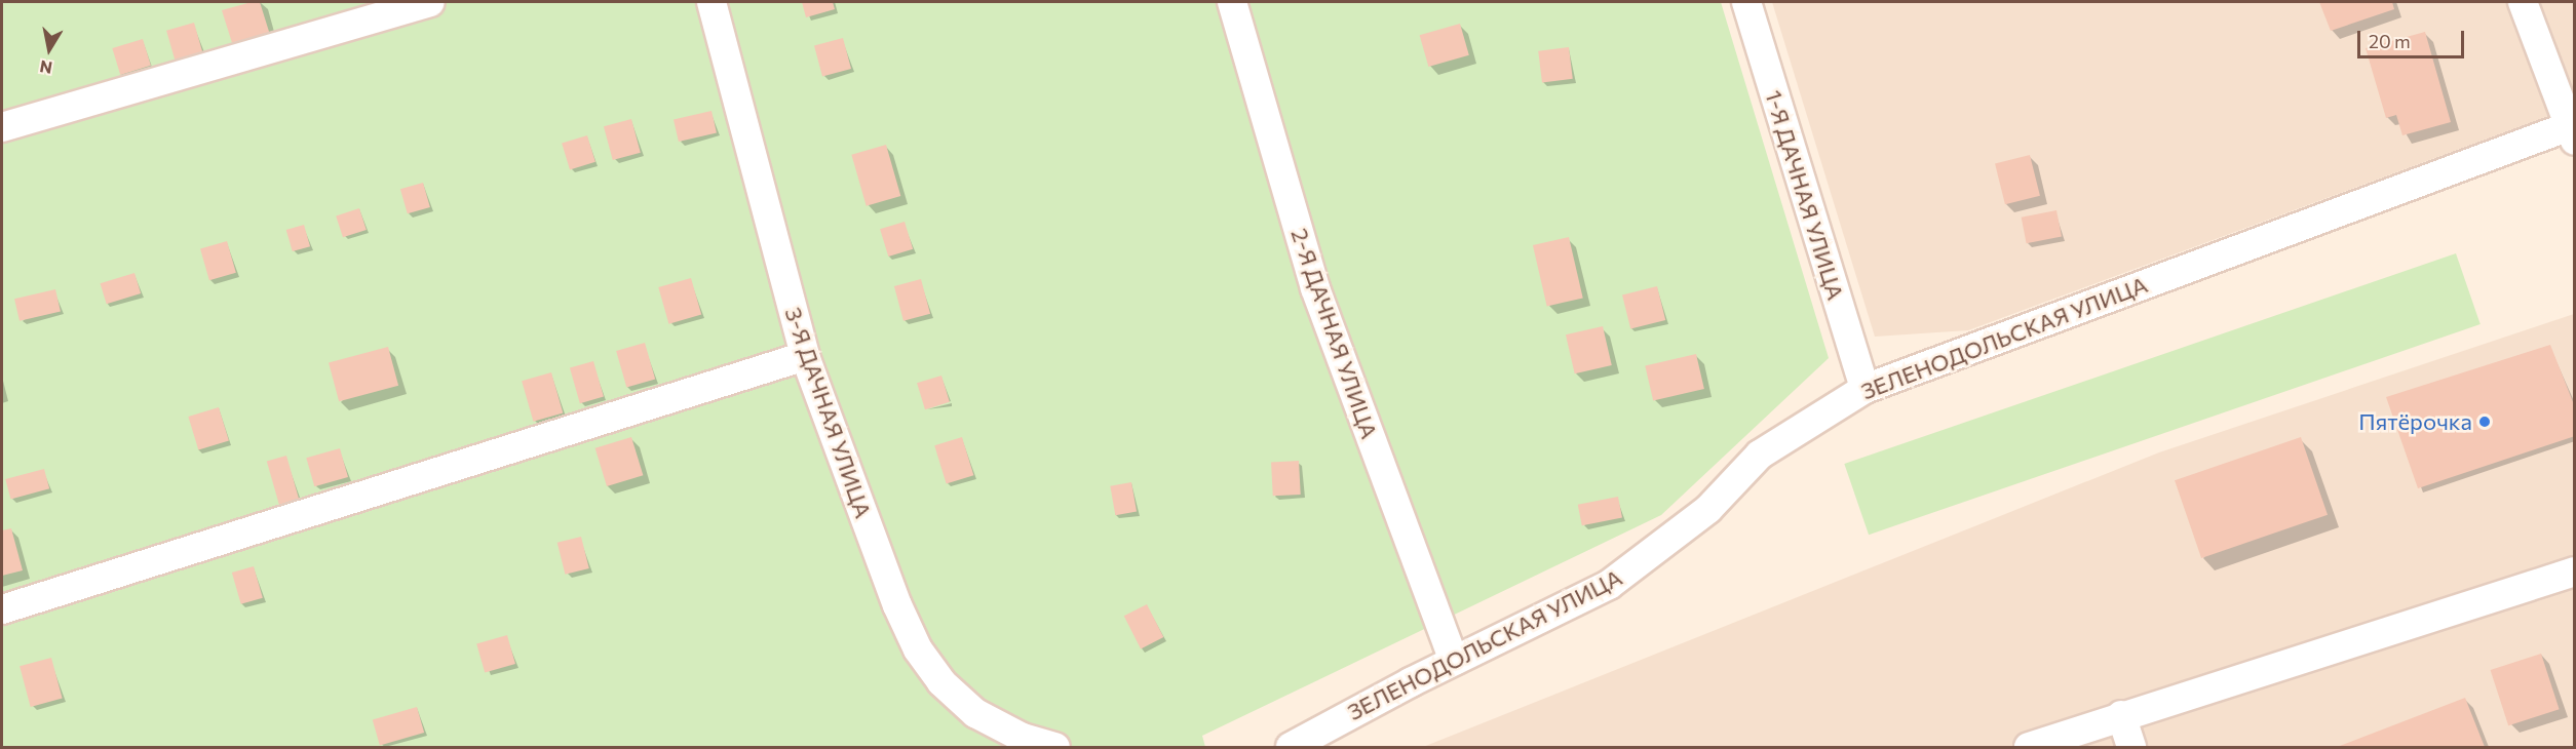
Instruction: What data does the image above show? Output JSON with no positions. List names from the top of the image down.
{
  "streets": {
    "street": [
      "1-Я ДАЧНАЯ УЛИЦА",
      "2-Я ДАЧНАЯ УЛИЦА",
      "ЗЕЛЕНОДОЛЬСКАЯ УЛИЦА",
      "3-Я ДАЧНАЯ УЛИЦА"
    ]
  },
  "crossings": [
    ["1-Я ДАЧНАЯ УЛИЦА", "ЗЕЛЕНОДОЛЬСКАЯ УЛИЦА"],
    ["2-Я ДАЧНАЯ УЛИЦА", "ЗЕЛЕНОДОЛЬСКАЯ УЛИЦА"]
  ],
  "places": ["Пятёрочка"],
  "scale_bar": "20 m",
  "north": "bottom"
}
